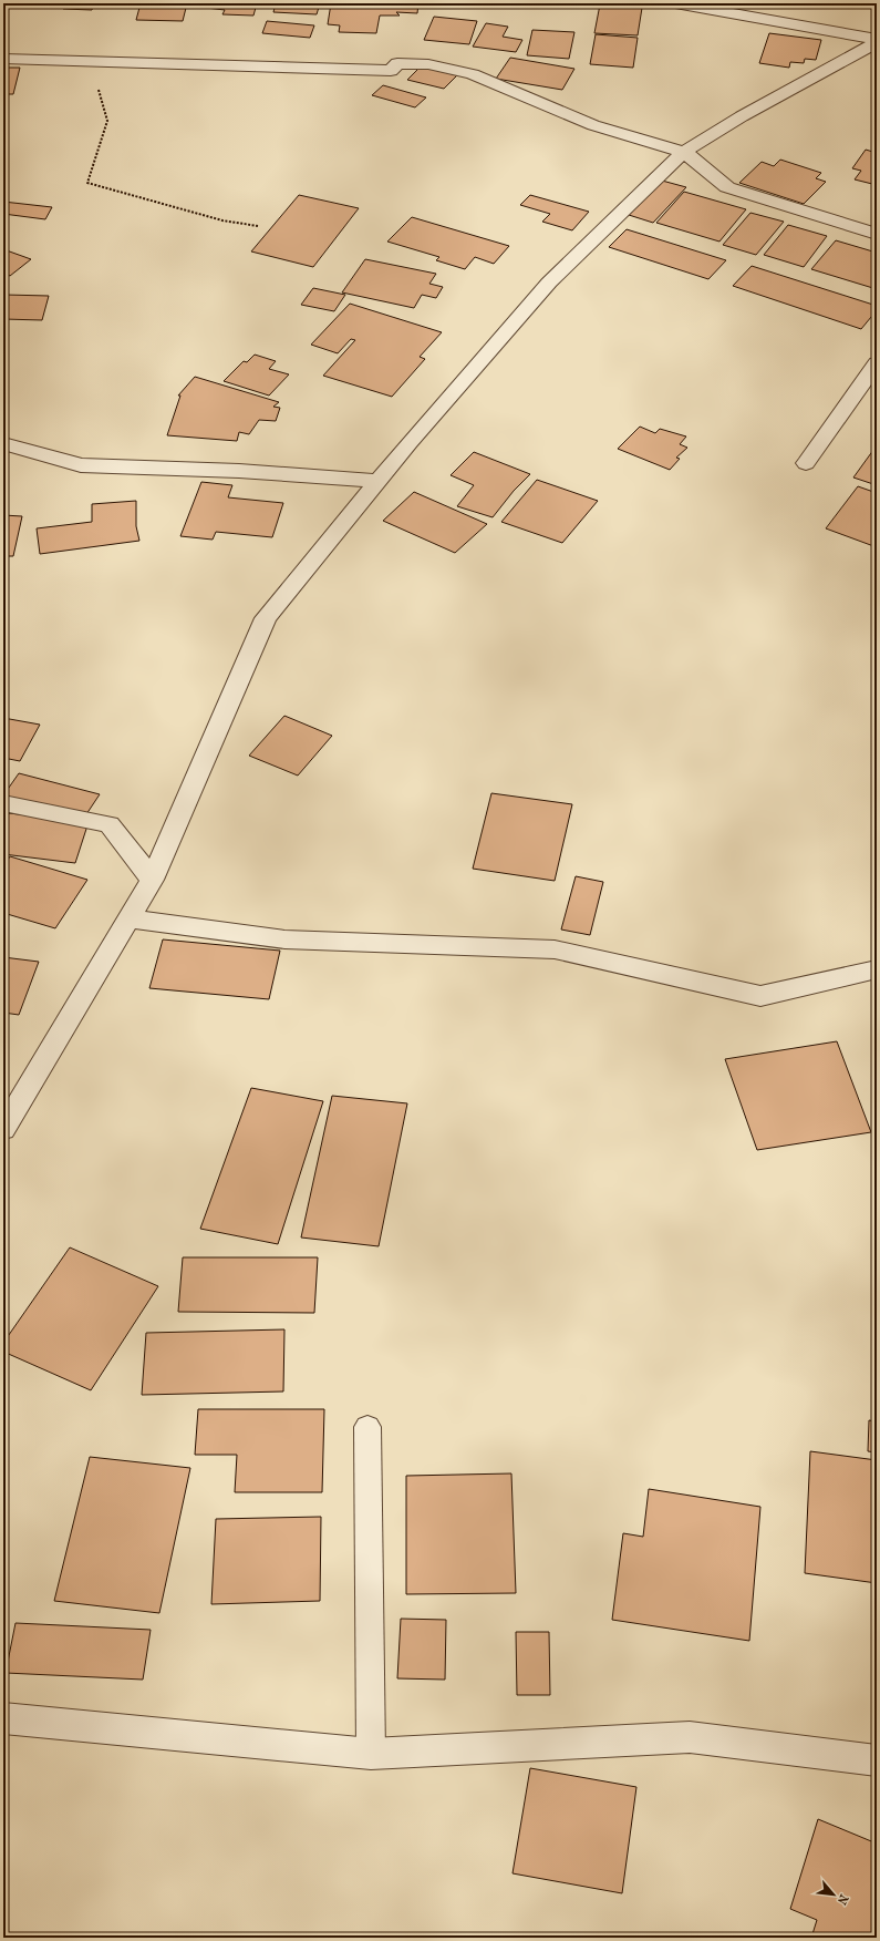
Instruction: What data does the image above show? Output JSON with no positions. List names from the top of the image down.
{
  "north": "bottom right"
}
